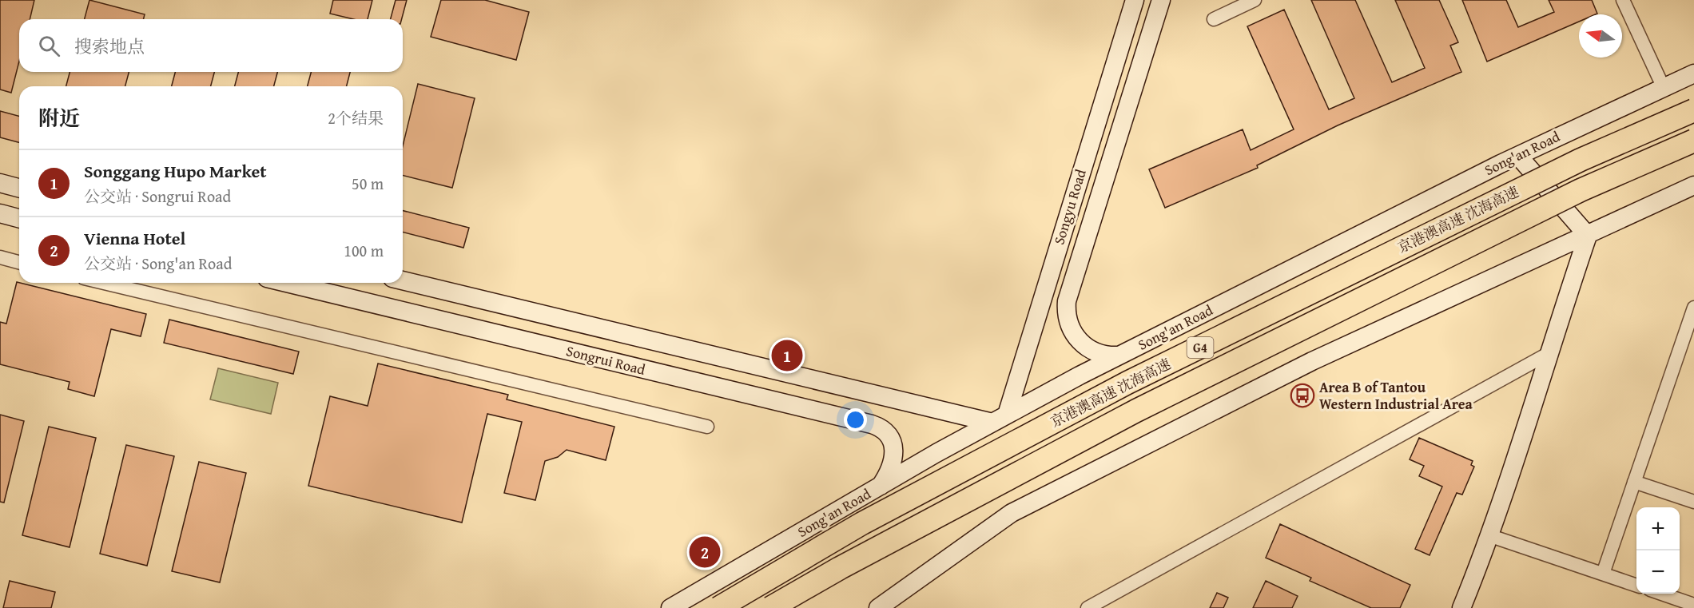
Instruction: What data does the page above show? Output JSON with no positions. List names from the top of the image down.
{
  "streets": {
    "highway": ["京港澳高速 沈海高速", "G4"],
    "street": ["Song'an Road", "Songyu Road", "Songrui Road"]
  },
  "crossings": [
    ["Song'an Road", "Songyu Road"],
    ["Song'an Road", "Songrui Road"],
    ["Songyu Road", "Songrui Road"]
  ],
  "places": {
    "bus stop": ["Area B of Tantou Western Industrial Area"]
  },
  "north": "left",
  "page": {
    "search": "搜索地点",
    "heading": ["附近", "2个结果"],
    "list": [
      {
        "mark": "1",
        "name": "Songgang Hupo Market",
        "note": "公交站 · Songrui Road",
        "value": "50 m"
      },
      {
        "mark": "2",
        "name": "Vienna Hotel",
        "note": "公交站 · Song'an Road",
        "value": "100 m"
      }
    ],
    "pins": ["1", "2"],
    "map_buttons": ["+", "−"]
  }
}
